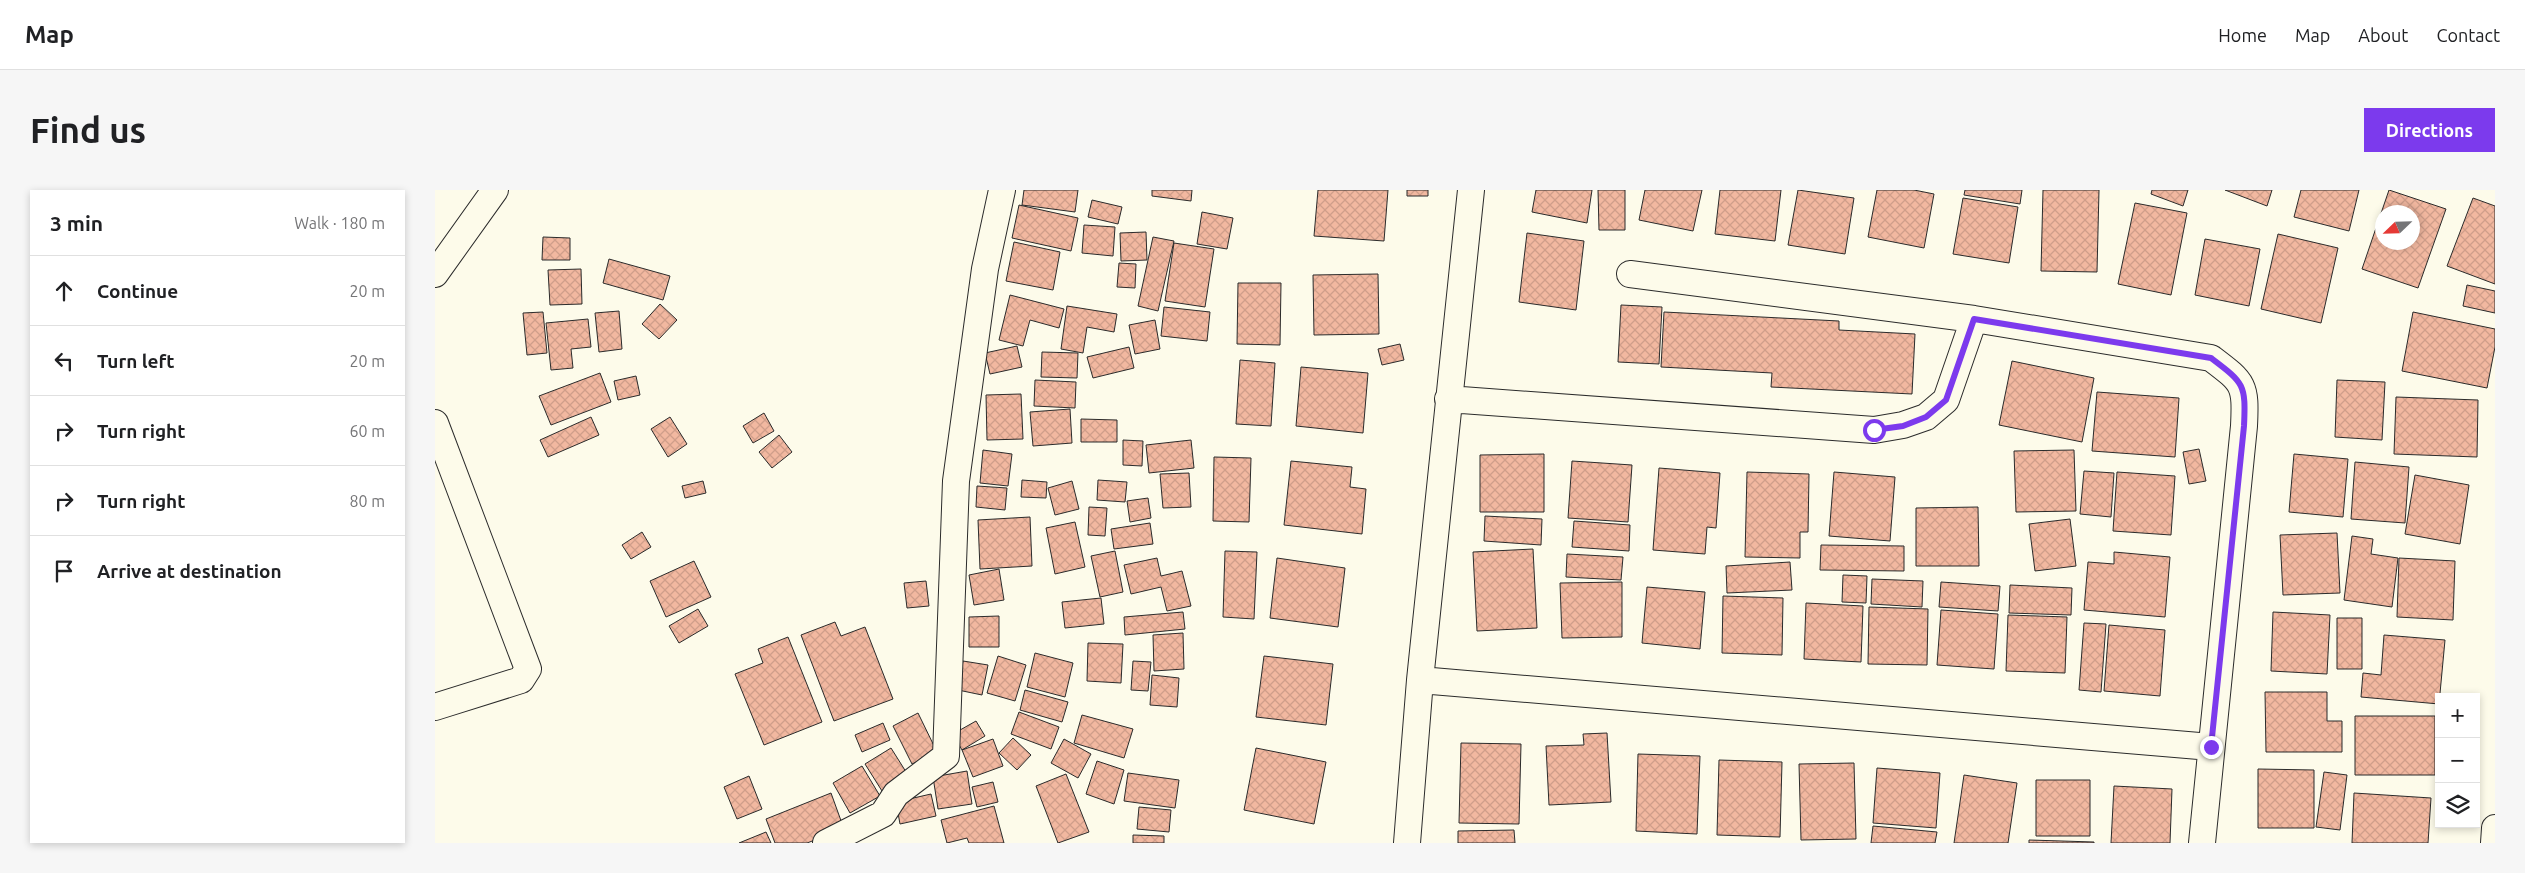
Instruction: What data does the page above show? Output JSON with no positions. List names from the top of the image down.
{
  "north": "bottom left",
  "page": {
    "header": "Map",
    "nav": [
      "Home",
      "Map",
      "About",
      "Contact"
    ],
    "buttons": "Directions",
    "title": "Find us",
    "heading": ["3 min", "Walk · 180 m"],
    "list": [
      ["Continue", "20 m"],
      ["Turn left", "20 m"],
      ["Turn right", "60 m"],
      ["Turn right", "80 m"],
      "Arrive at destination"
    ],
    "map_buttons": ["+", "−"]
  }
}
